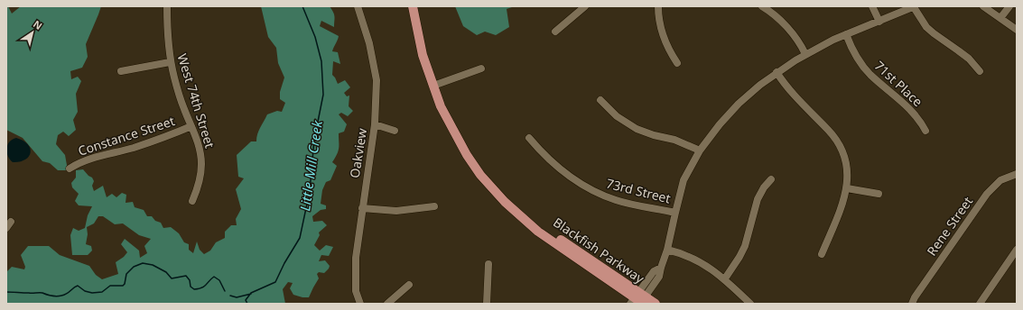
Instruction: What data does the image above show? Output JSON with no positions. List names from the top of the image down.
{
  "streets": {
    "main road": ["Blackfish Parkway"],
    "street": [
      "71st Place",
      "West 74th Street",
      "Constance Street",
      "Oakview",
      "73rd Street",
      "Rene Street"
    ]
  },
  "crossings": [
    ["West 74th Street", "Constance Street"]
  ],
  "water": ["Little Mill Creek"],
  "north": "top right"
}
